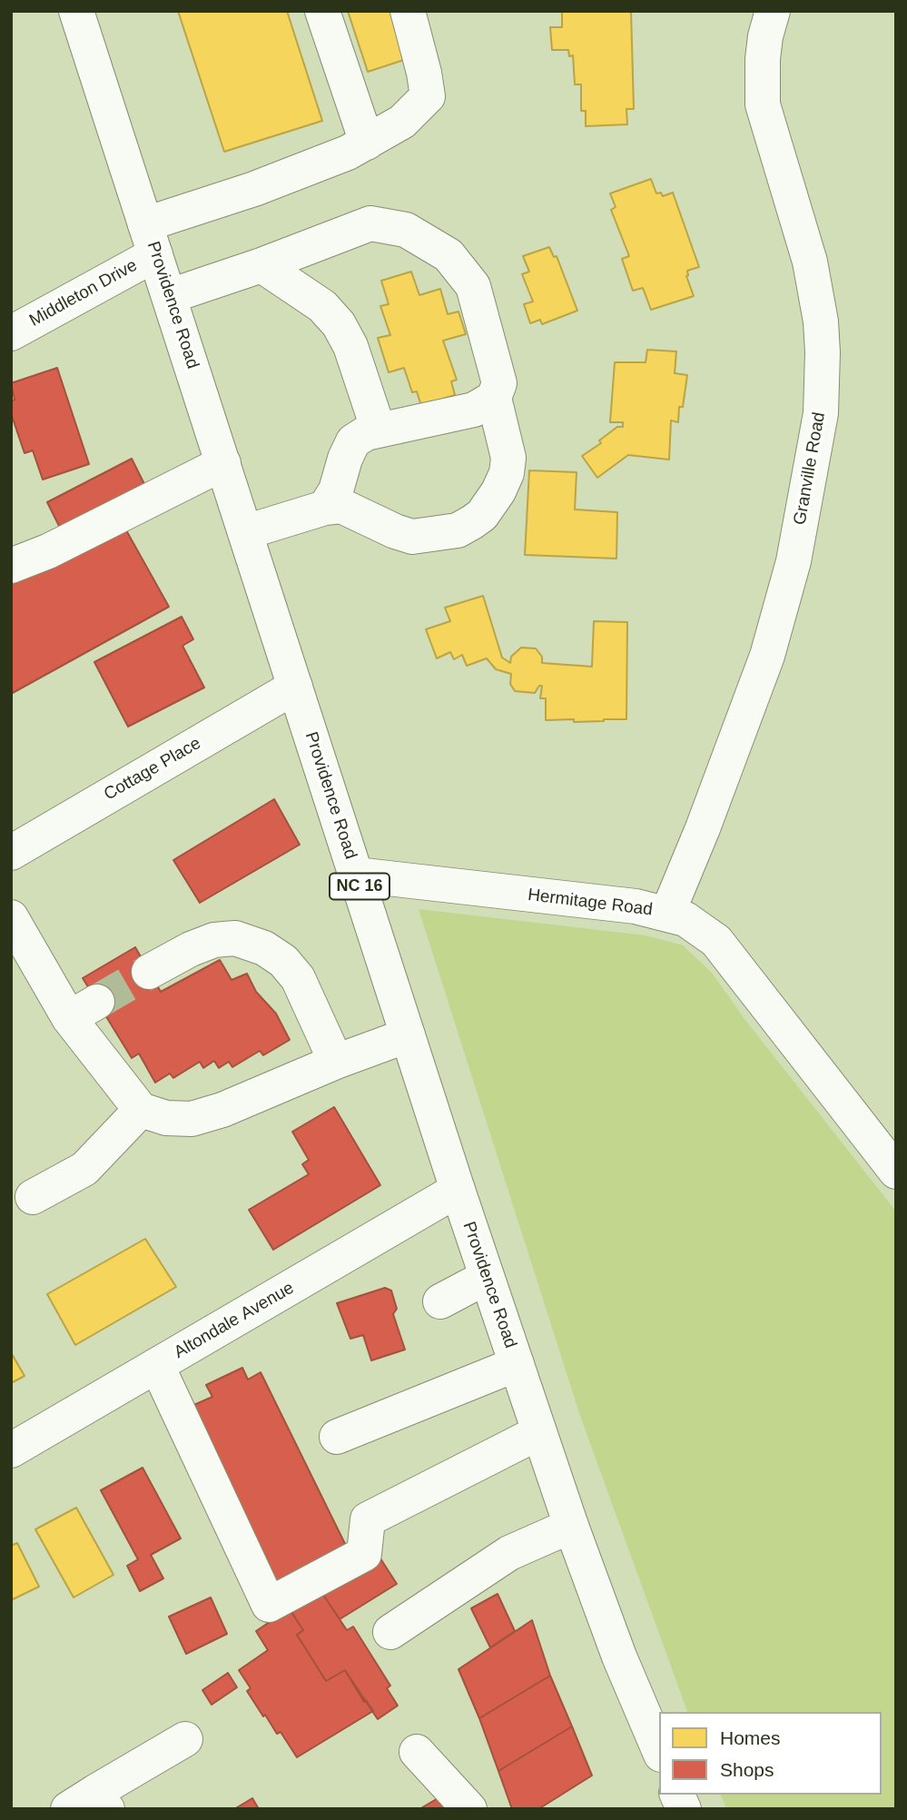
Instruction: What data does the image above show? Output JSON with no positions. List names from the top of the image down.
{
  "streets": {
    "street": [
      "Middleton Drive",
      "Providence Road",
      "Granville Road",
      "Cottage Place",
      "NC 16",
      "Hermitage Road",
      "Altondale Avenue"
    ]
  },
  "crossings": [
    ["Middleton Drive", "Providence Road"],
    ["Providence Road", "Cottage Place"],
    ["Providence Road", "Hermitage Road"],
    ["Providence Road", "Altondale Avenue"],
    ["Granville Road", "Hermitage Road"]
  ],
  "legend": ["Homes", "Shops"]
}
